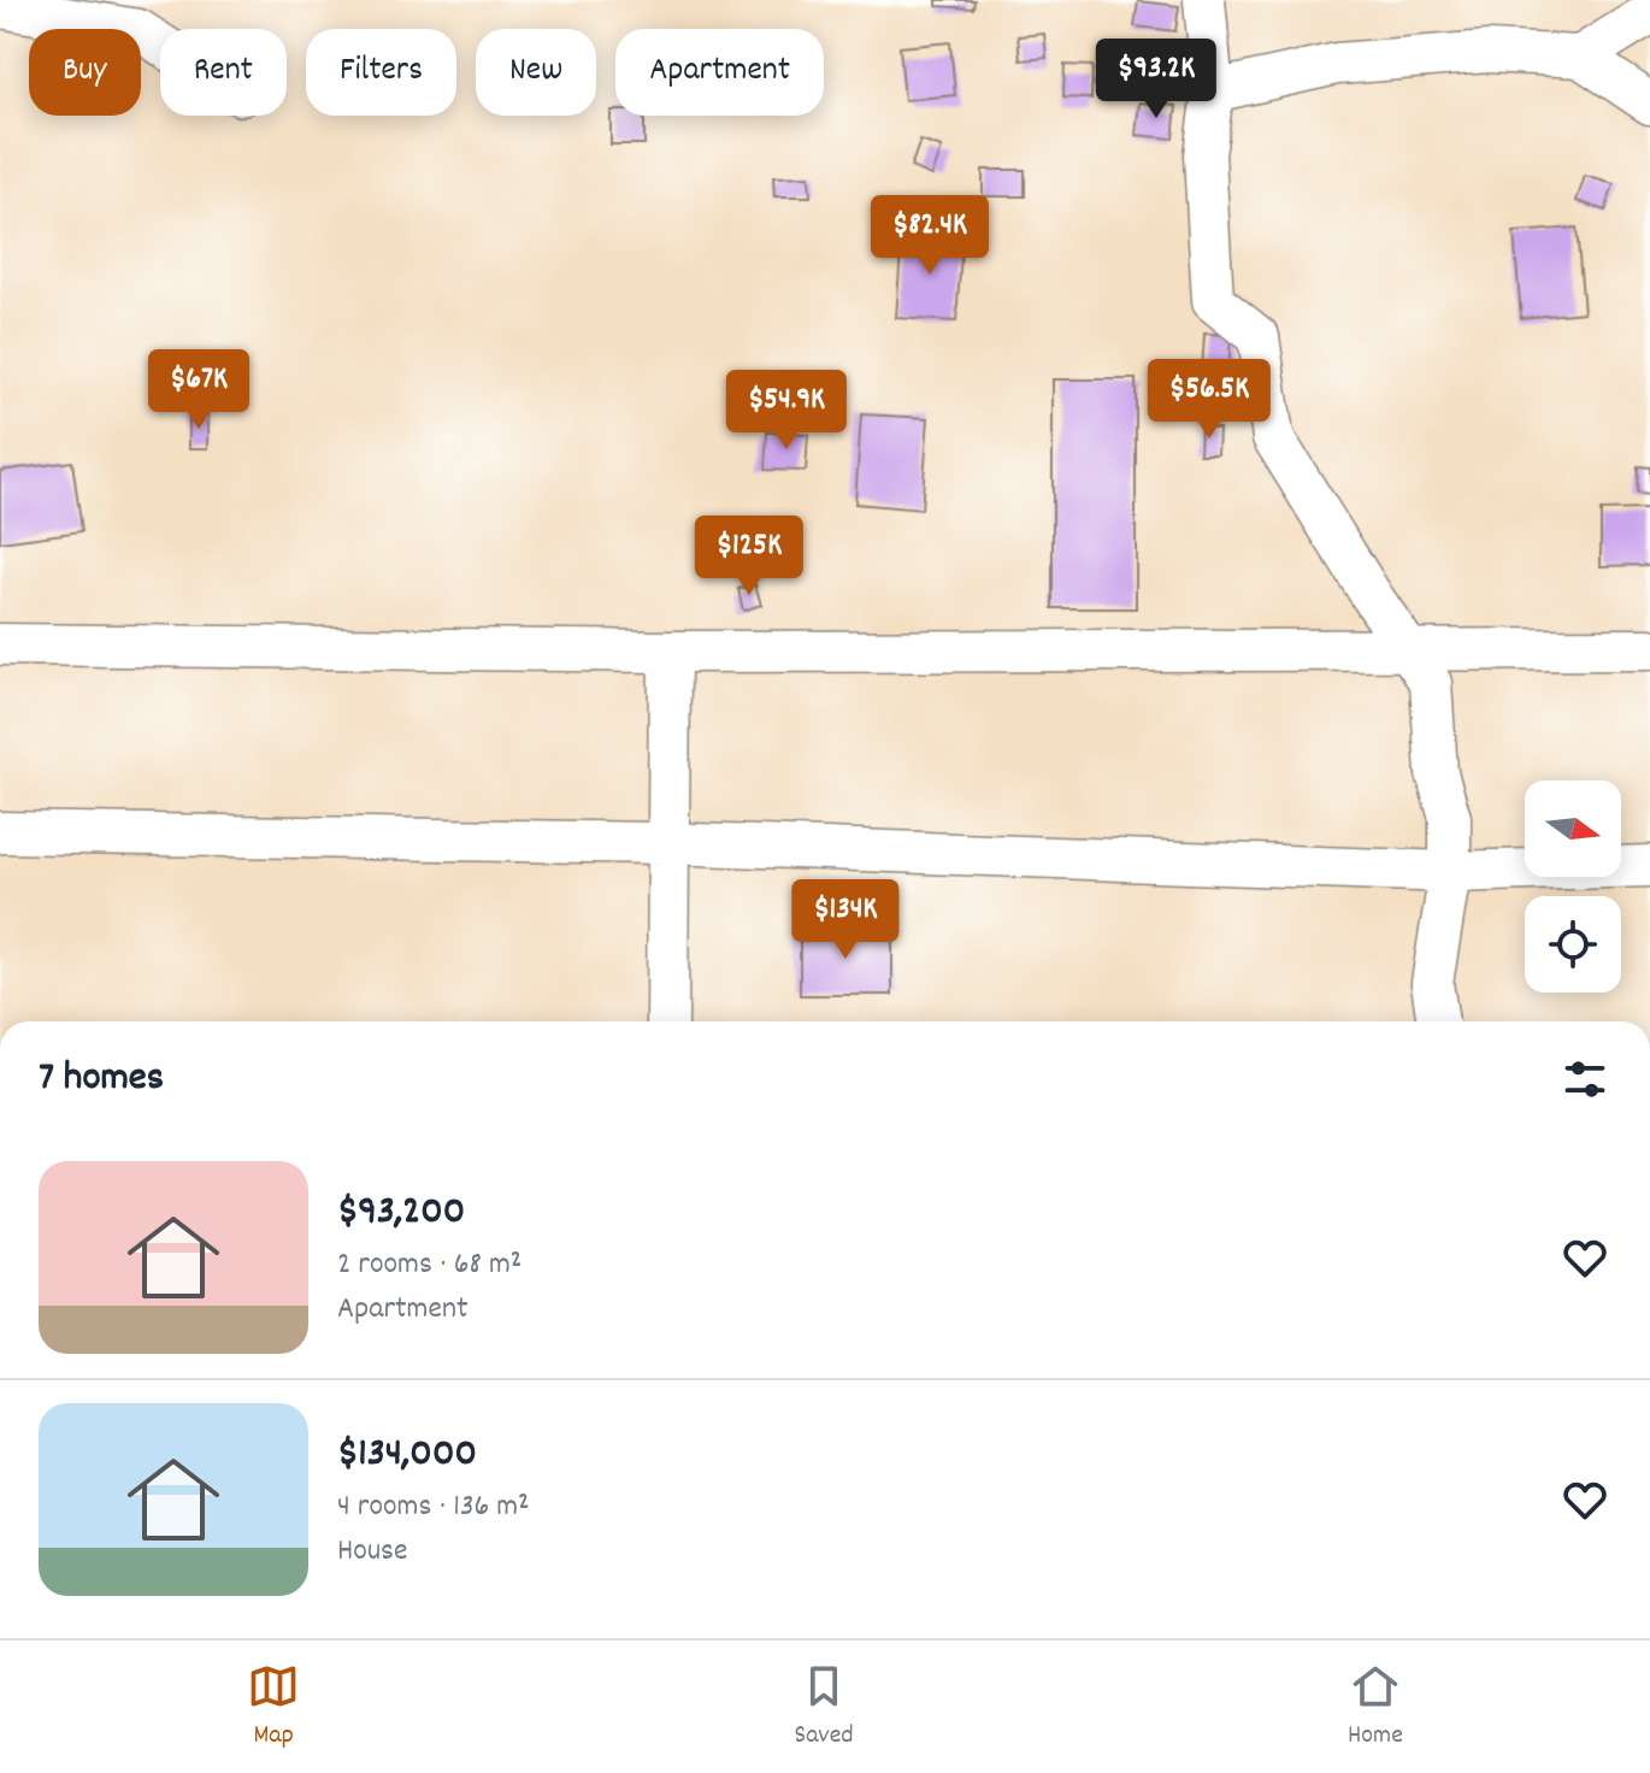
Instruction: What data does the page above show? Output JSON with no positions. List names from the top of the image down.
{
  "north": "right",
  "page": {
    "chip": [
      "Buy",
      "Rent",
      "Filters",
      "New",
      "Apartment"
    ],
    "price": [
      "$93.2K",
      "$82.4K",
      "$67K",
      "$56.5K",
      "$54.9K",
      "$125K",
      "$134K"
    ],
    "heading": "7 homes",
    "list": [
      {
        "name": "$93,200",
        "note": "2 rooms · 68 m² · Apartment"
      },
      {
        "name": "$134,000",
        "note": "4 rooms · 136 m² · House"
      }
    ],
    "tabs": ["Map", "Saved", "Home"]
  }
}
